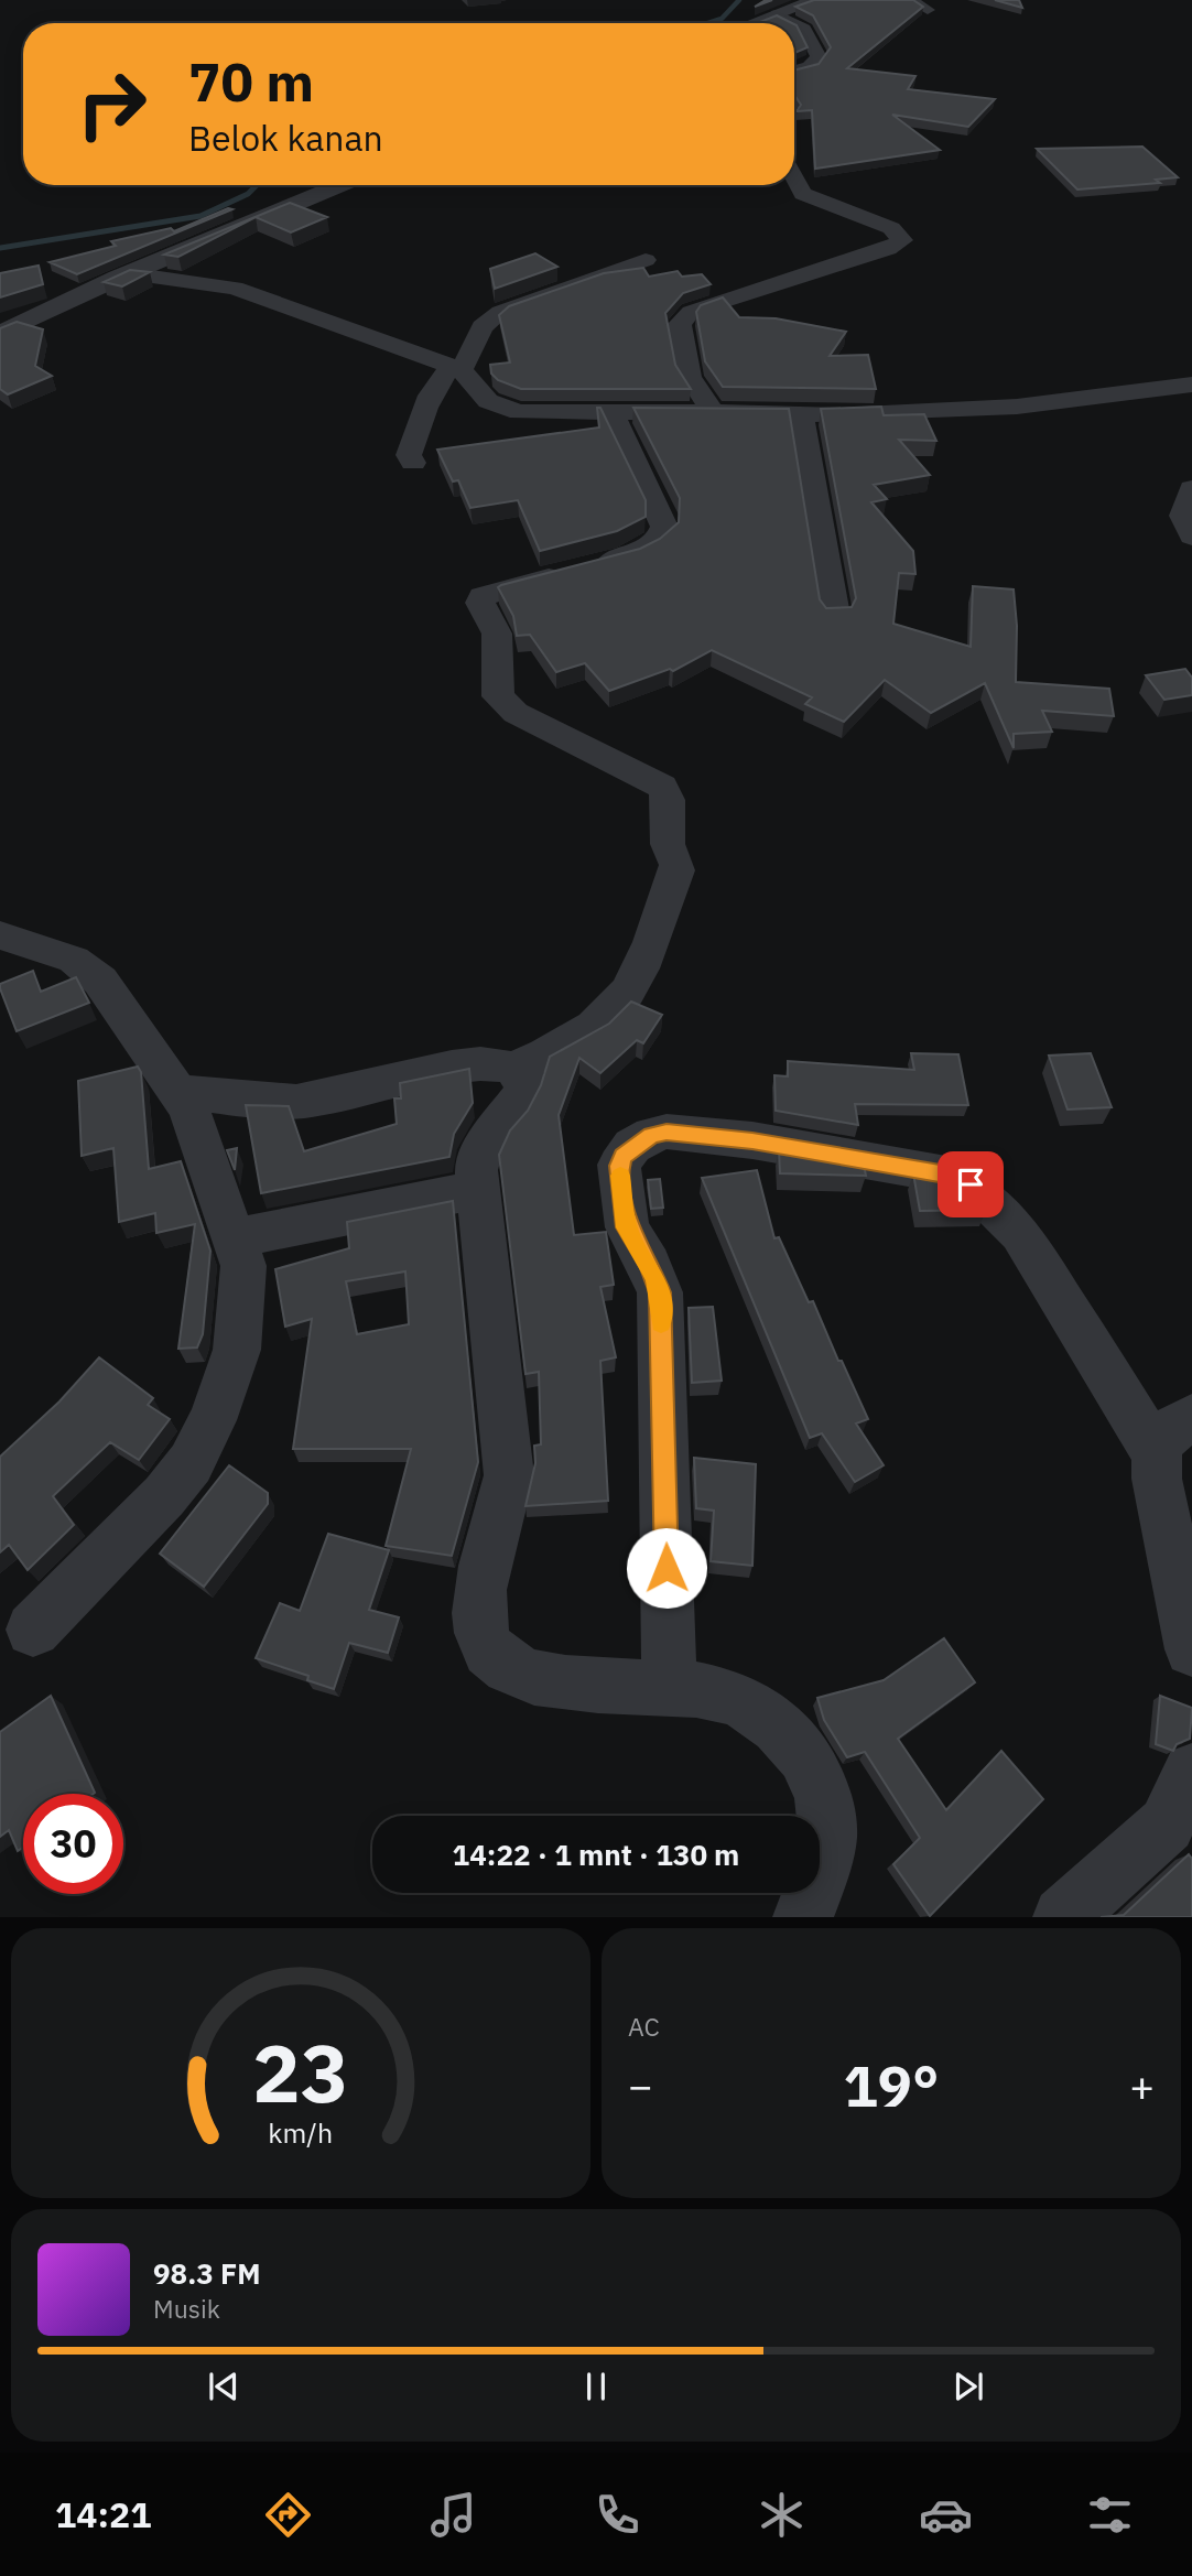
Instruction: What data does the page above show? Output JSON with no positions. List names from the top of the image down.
{
  "page": {
    "turn": ["70 m", "Belok kanan"],
    "limit": "30",
    "trip": "14:22 · 1 mnt · 130 m",
    "tile": "AC",
    "heat": ["−", "19°", "+"],
    "song": ["98.3 FM", "Musik"],
    "tabs": "14:21",
    "gauge": ["23", "km/h"]
  }
}
